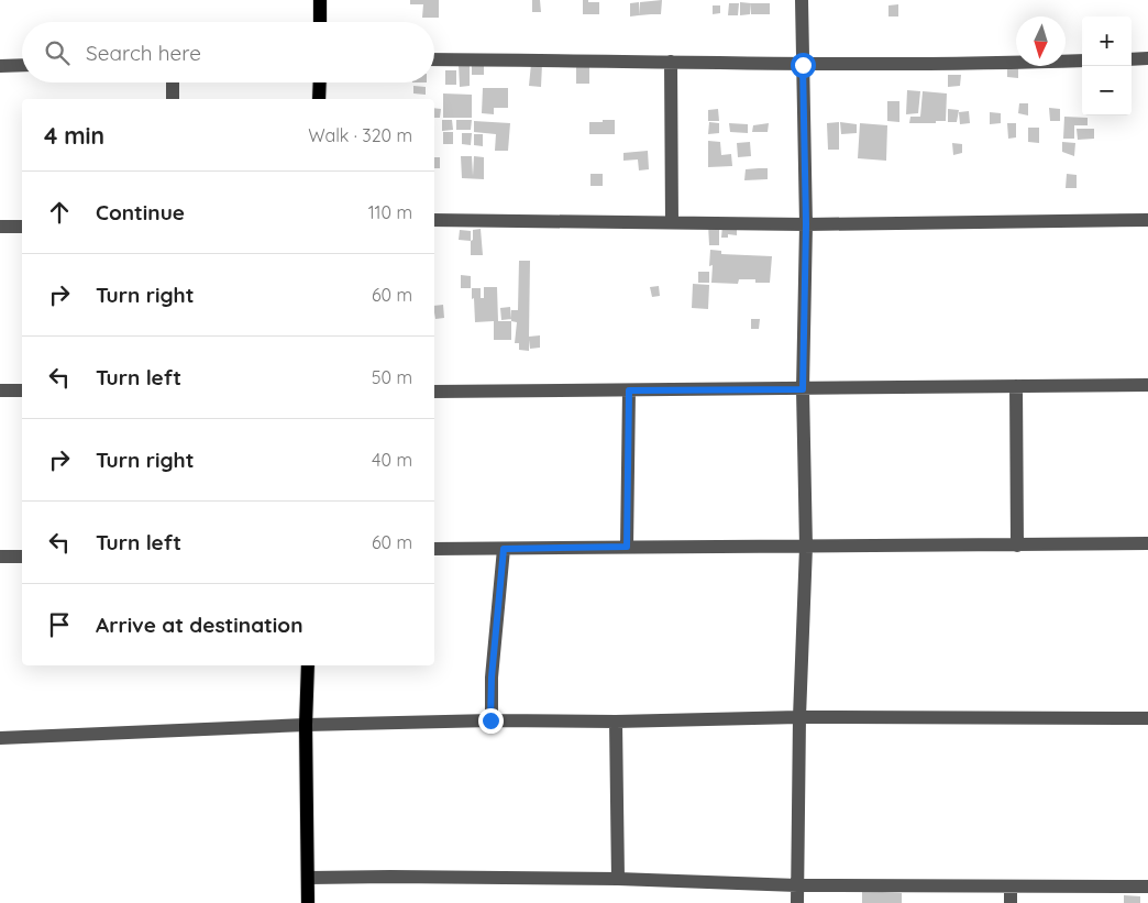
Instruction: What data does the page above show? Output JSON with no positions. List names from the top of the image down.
{
  "north": "bottom",
  "page": {
    "map_buttons": ["+", "−"],
    "search": "Search here",
    "heading": ["4 min", "Walk · 320 m"],
    "list": [
      ["Continue", "110 m"],
      ["Turn right", "60 m"],
      ["Turn left", "50 m"],
      ["Turn right", "40 m"],
      ["Turn left", "60 m"],
      "Arrive at destination"
    ]
  }
}
